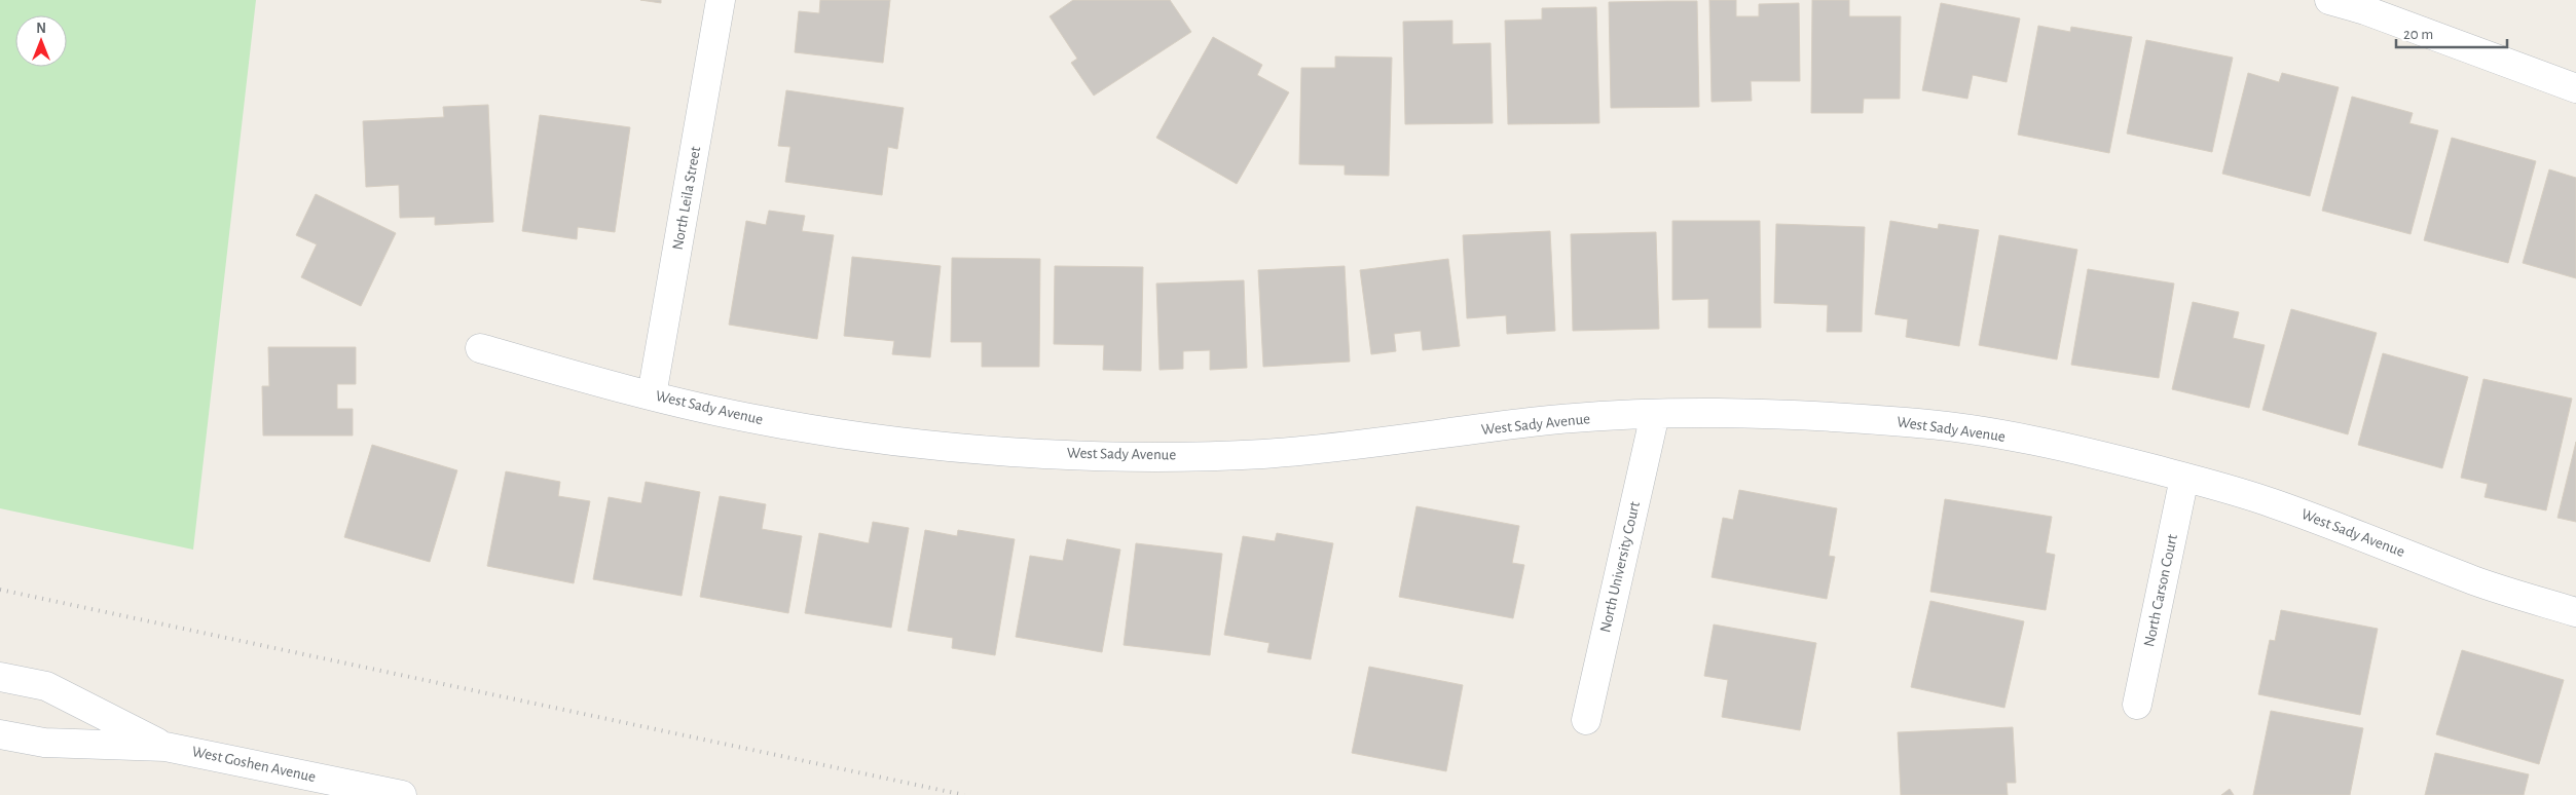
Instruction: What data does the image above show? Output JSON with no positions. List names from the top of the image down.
{
  "streets": {
    "street": [
      "North Leila Street",
      "West Sady Avenue",
      "North University Court",
      "North Carson Court",
      "West Goshen Avenue"
    ]
  },
  "crossings": [
    ["North Leila Street", "West Sady Avenue"],
    ["West Sady Avenue", "North University Court"],
    ["West Sady Avenue", "North Carson Court"]
  ],
  "scale_bar": "20 m",
  "north": "top"
}
